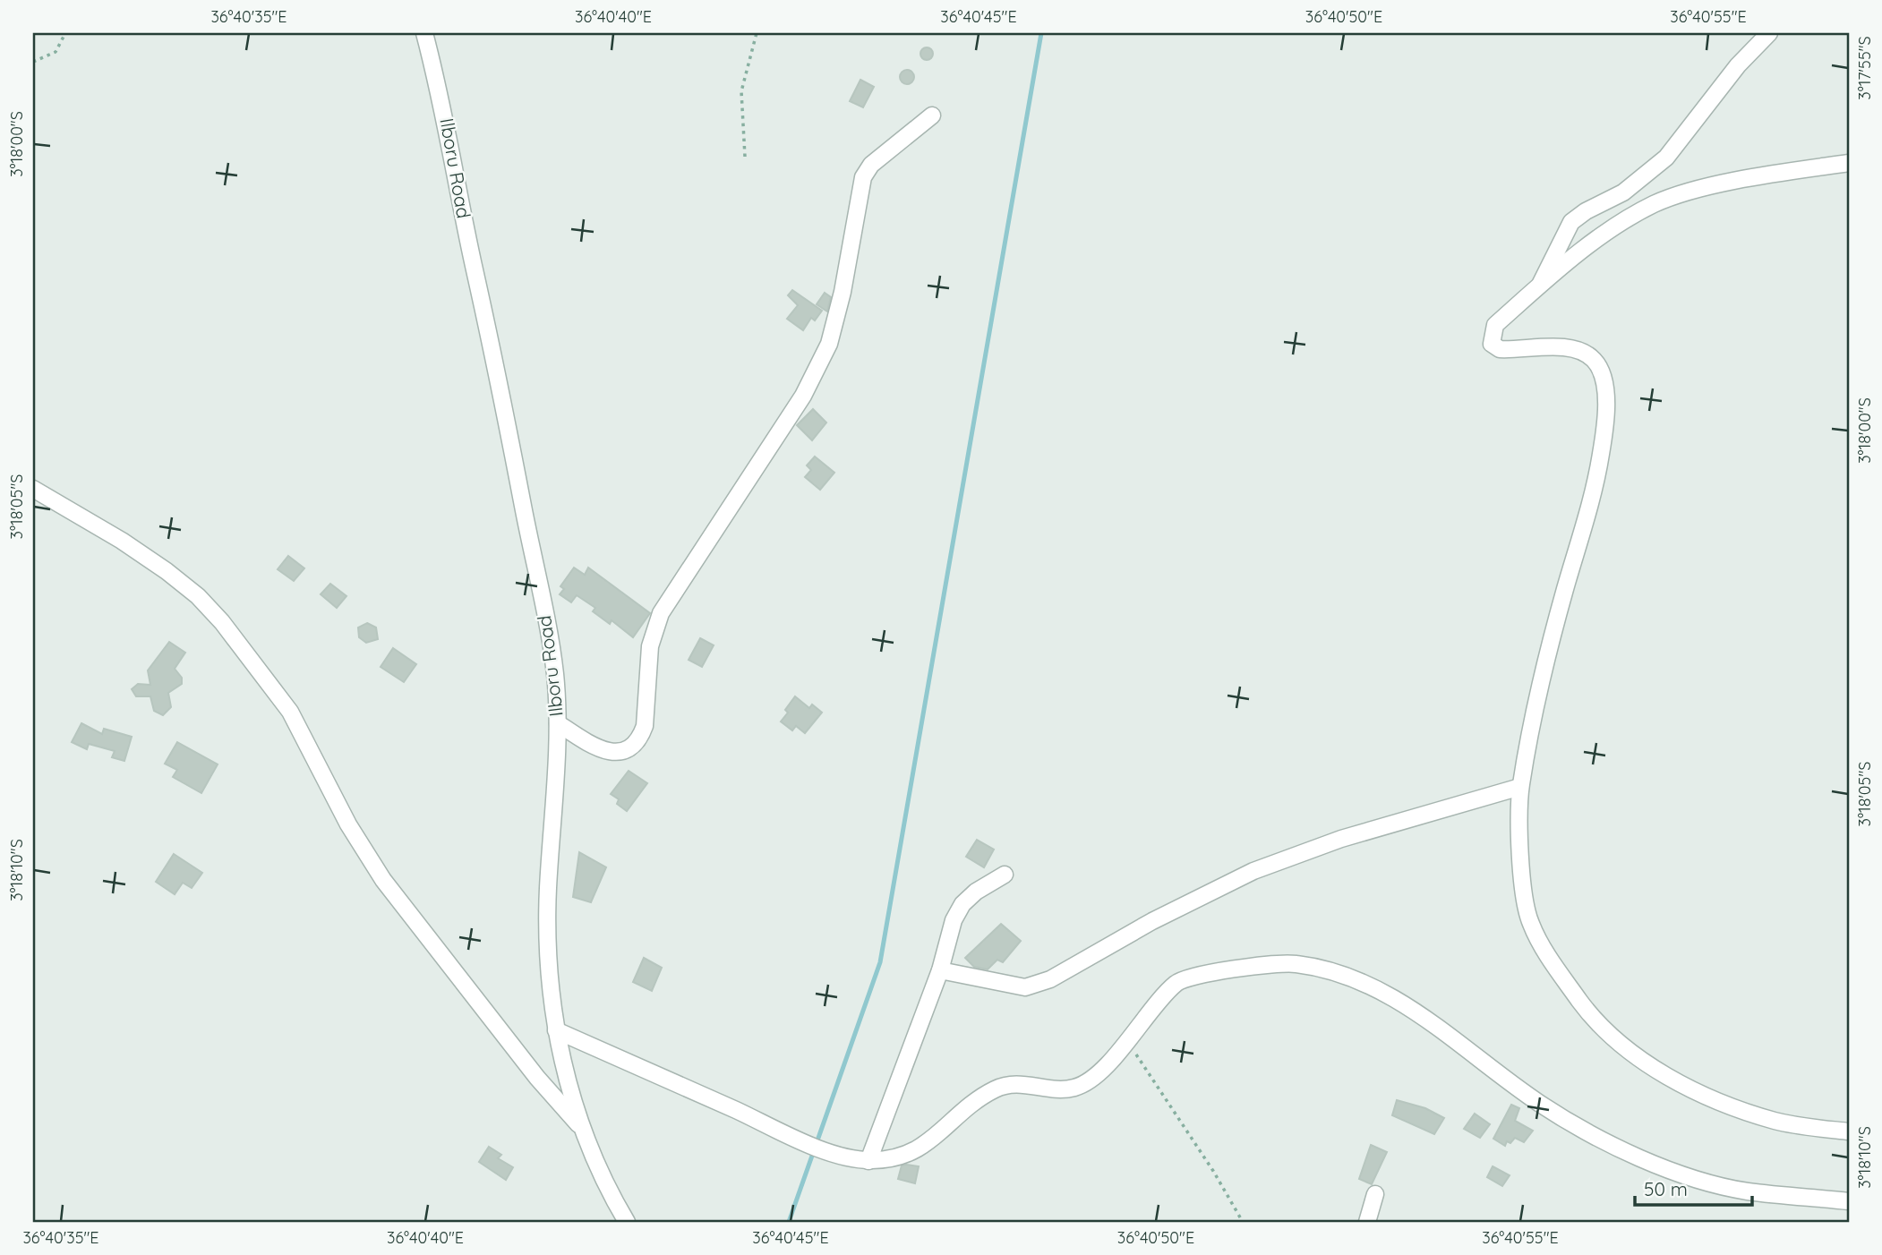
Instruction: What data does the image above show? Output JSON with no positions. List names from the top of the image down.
{
  "streets": {
    "street": ["Ilboru Road"]
  },
  "scale_bar": "50 m",
  "coordinates": [
    "36°40'35\"E",
    "36°40'40\"E",
    "36°40'45\"E",
    "36°40'50\"E",
    "36°40'55\"E",
    "3°17'55\"S",
    "3°18'00\"S",
    "3°18'05\"S",
    "3°18'10\"S"
  ]
}
